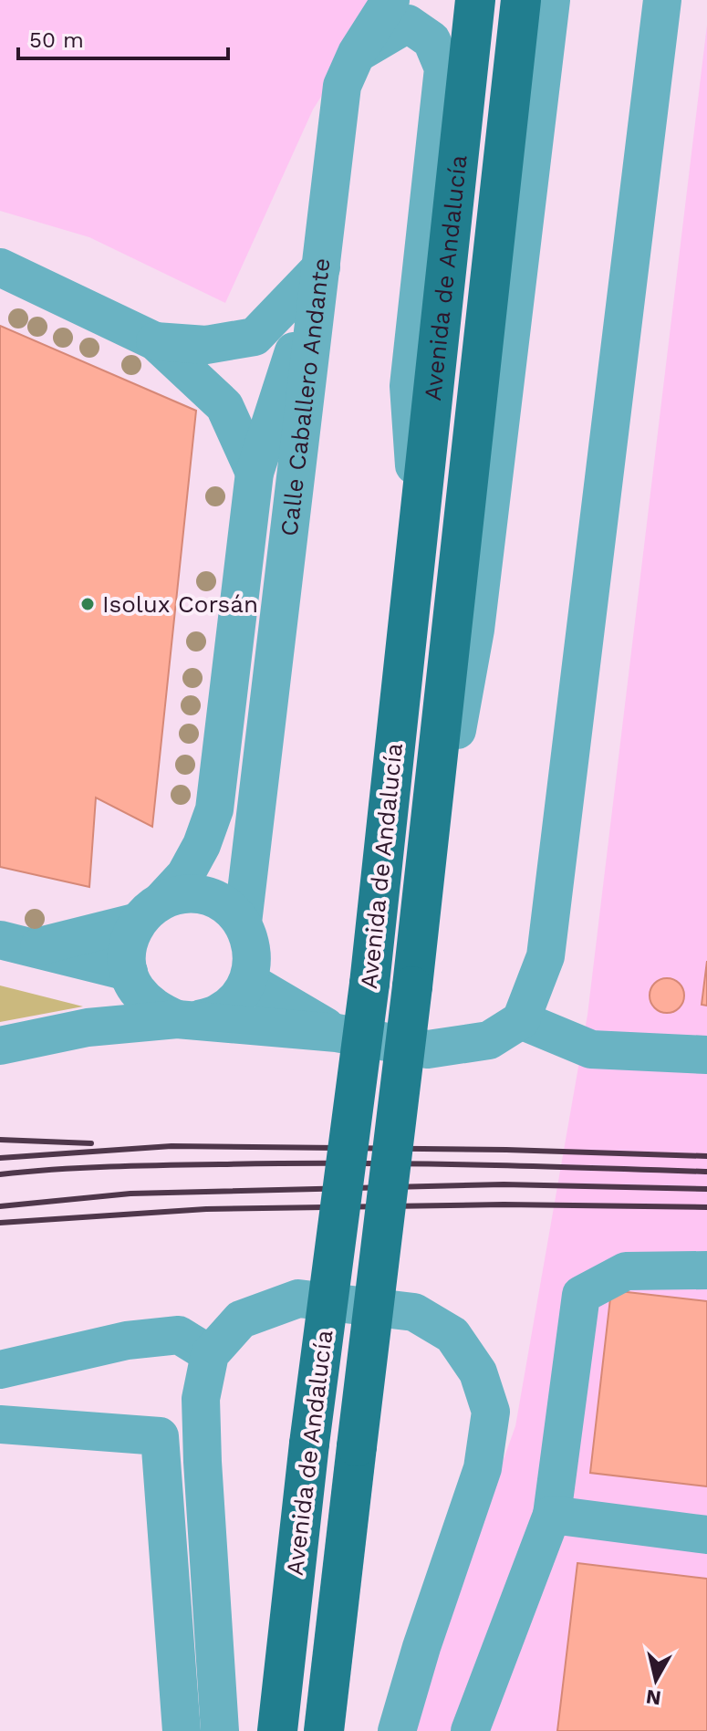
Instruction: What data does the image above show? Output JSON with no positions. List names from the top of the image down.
{
  "streets": {
    "main road": ["Avenida de Andalucía"],
    "street": ["Calle Caballero Andante"]
  },
  "places": ["Isolux Corsán"],
  "scale_bar": "50 m",
  "north": "bottom"
}
